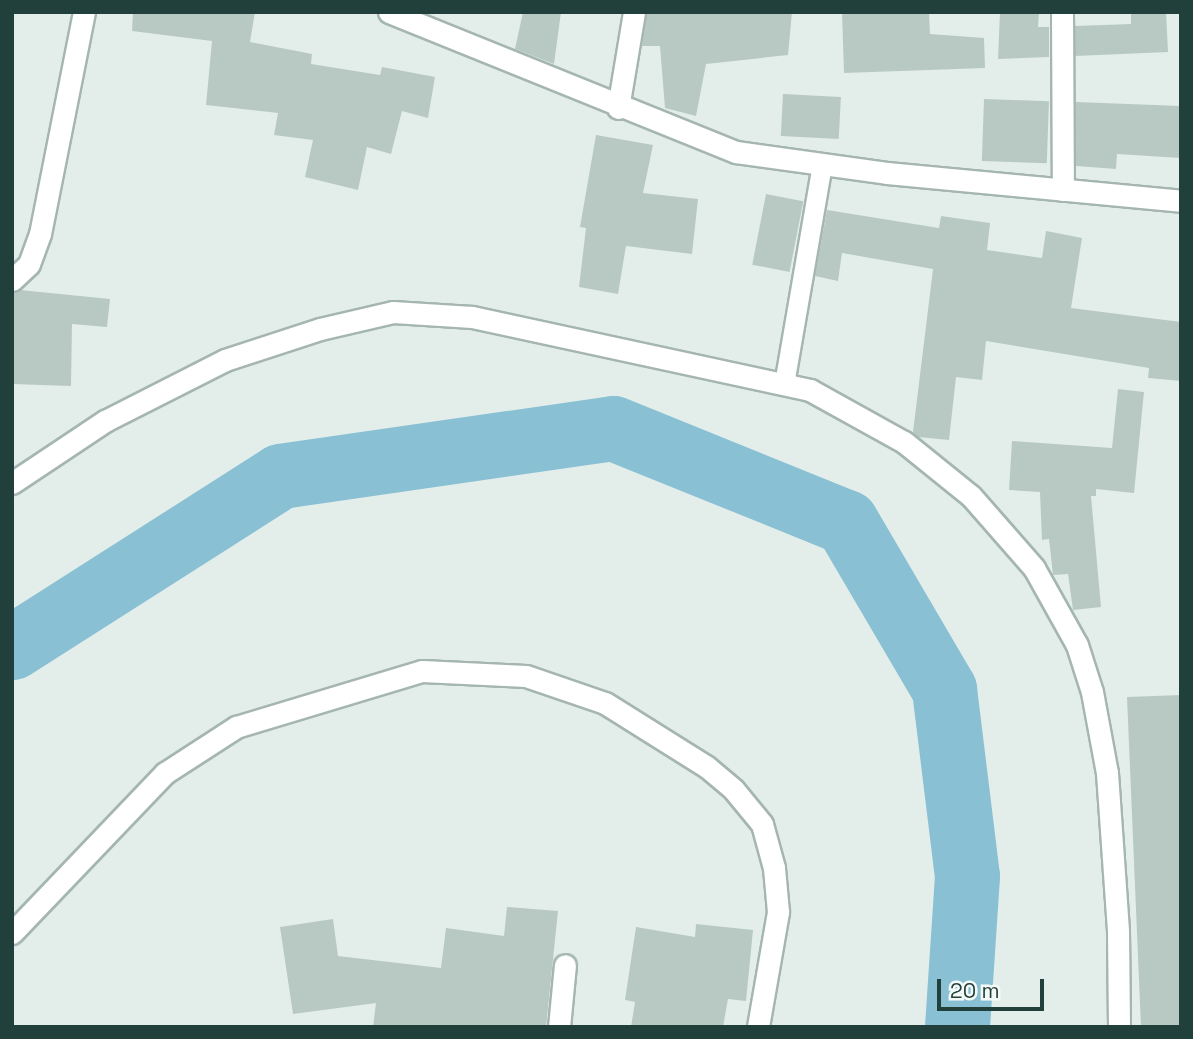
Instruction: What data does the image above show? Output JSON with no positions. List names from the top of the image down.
{
  "scale_bar": "20 m"
}
